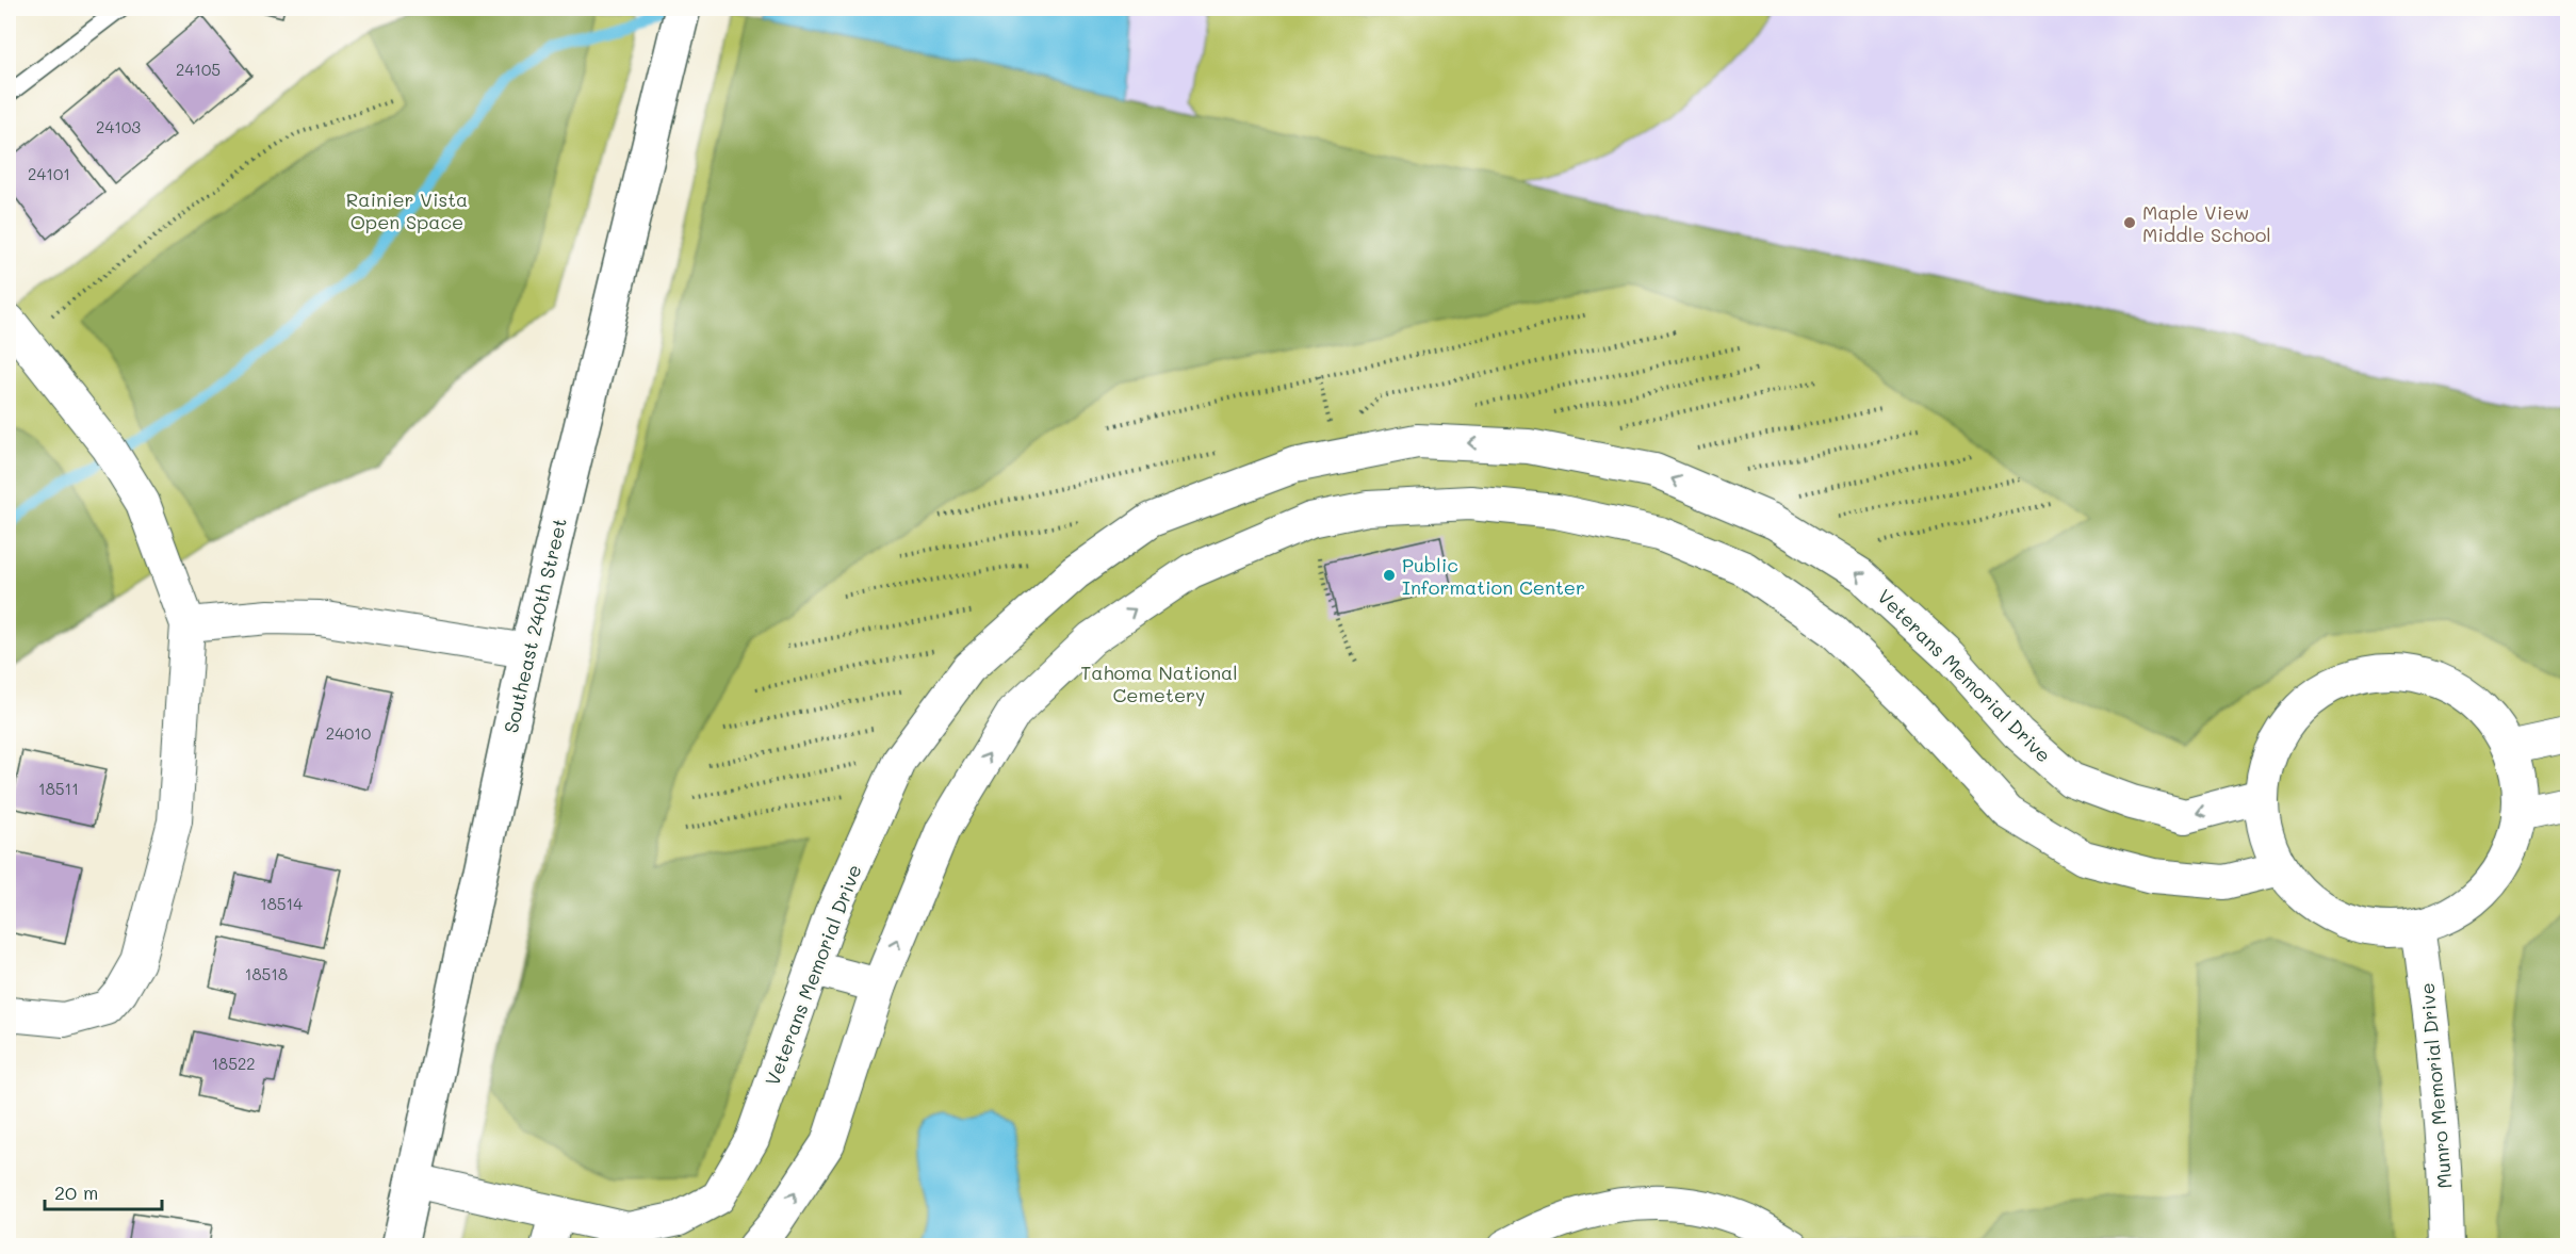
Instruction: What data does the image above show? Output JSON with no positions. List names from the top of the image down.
{
  "streets": {
    "main road": ["Southeast 240th Street"],
    "street": ["Veterans Memorial Drive", "Munro Memorial Drive"]
  },
  "crossings": [
    ["Southeast 240th Street", "Veterans Memorial Drive"]
  ],
  "one_way": ["Veterans Memorial Drive"],
  "parks": ["Rainier Vista Open Space", "Tahoma National Cemetery"],
  "places": ["Maple View Middle School", "Public Information Center"],
  "house_numbers": [
    "24105",
    "24103",
    "24101",
    "24010",
    "18511",
    "18514",
    "18518",
    "18522"
  ],
  "scale_bar": "20 m"
}
